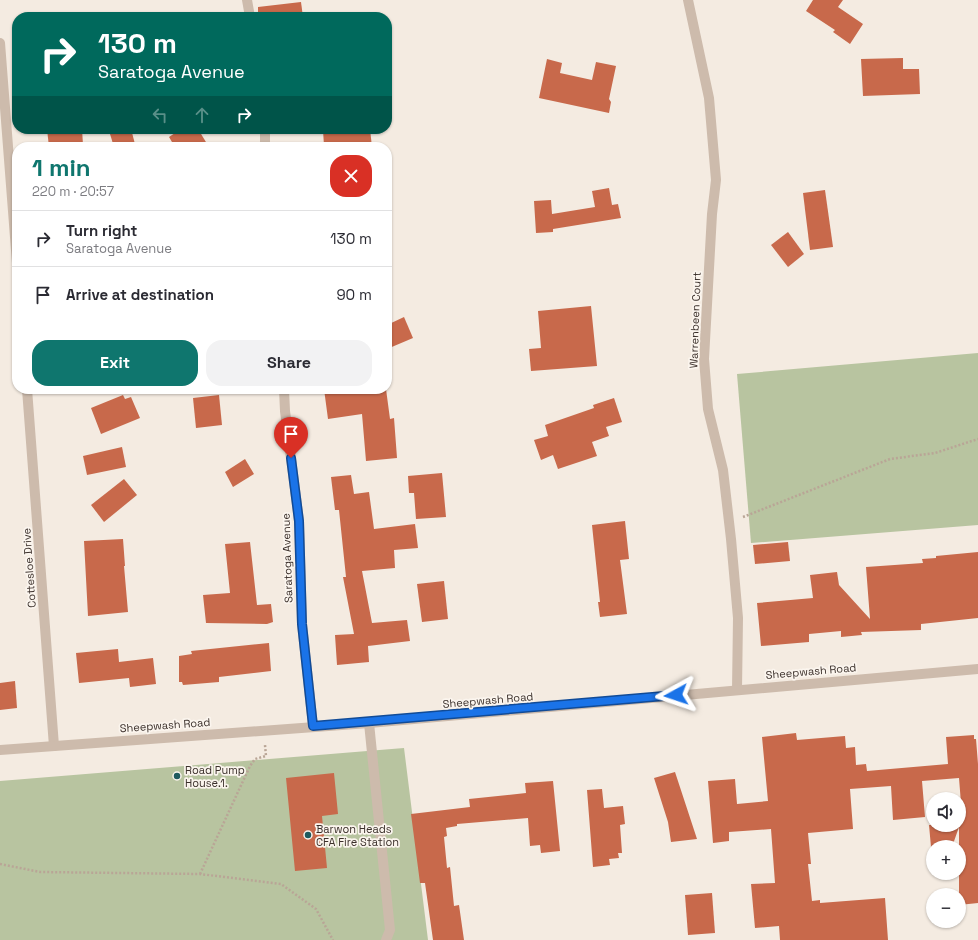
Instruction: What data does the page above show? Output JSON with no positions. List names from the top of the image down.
{
  "streets": {
    "street": [
      "Warrenbeen Court",
      "Saratoga Avenue",
      "Cottesloe Drive",
      "Sheepwash Road"
    ]
  },
  "crossings": [
    ["Warrenbeen Court", "Sheepwash Road"],
    ["Saratoga Avenue", "Sheepwash Road"],
    ["Cottesloe Drive", "Sheepwash Road"]
  ],
  "places": ["Road Pump House.1.", "Barwon Heads CFA Fire Station"],
  "page": {
    "turn": ["130 m", "Saratoga Avenue"],
    "heading": ["1 min", "220 m · 20:57"],
    "list": [
      {
        "name": "Turn right",
        "note": "Saratoga Avenue",
        "value": "130 m"
      },
      {
        "name": "Arrive at destination",
        "value": "90 m"
      }
    ],
    "buttons": ["Exit", "Share"],
    "map_buttons": ["+", "−"]
  }
}
